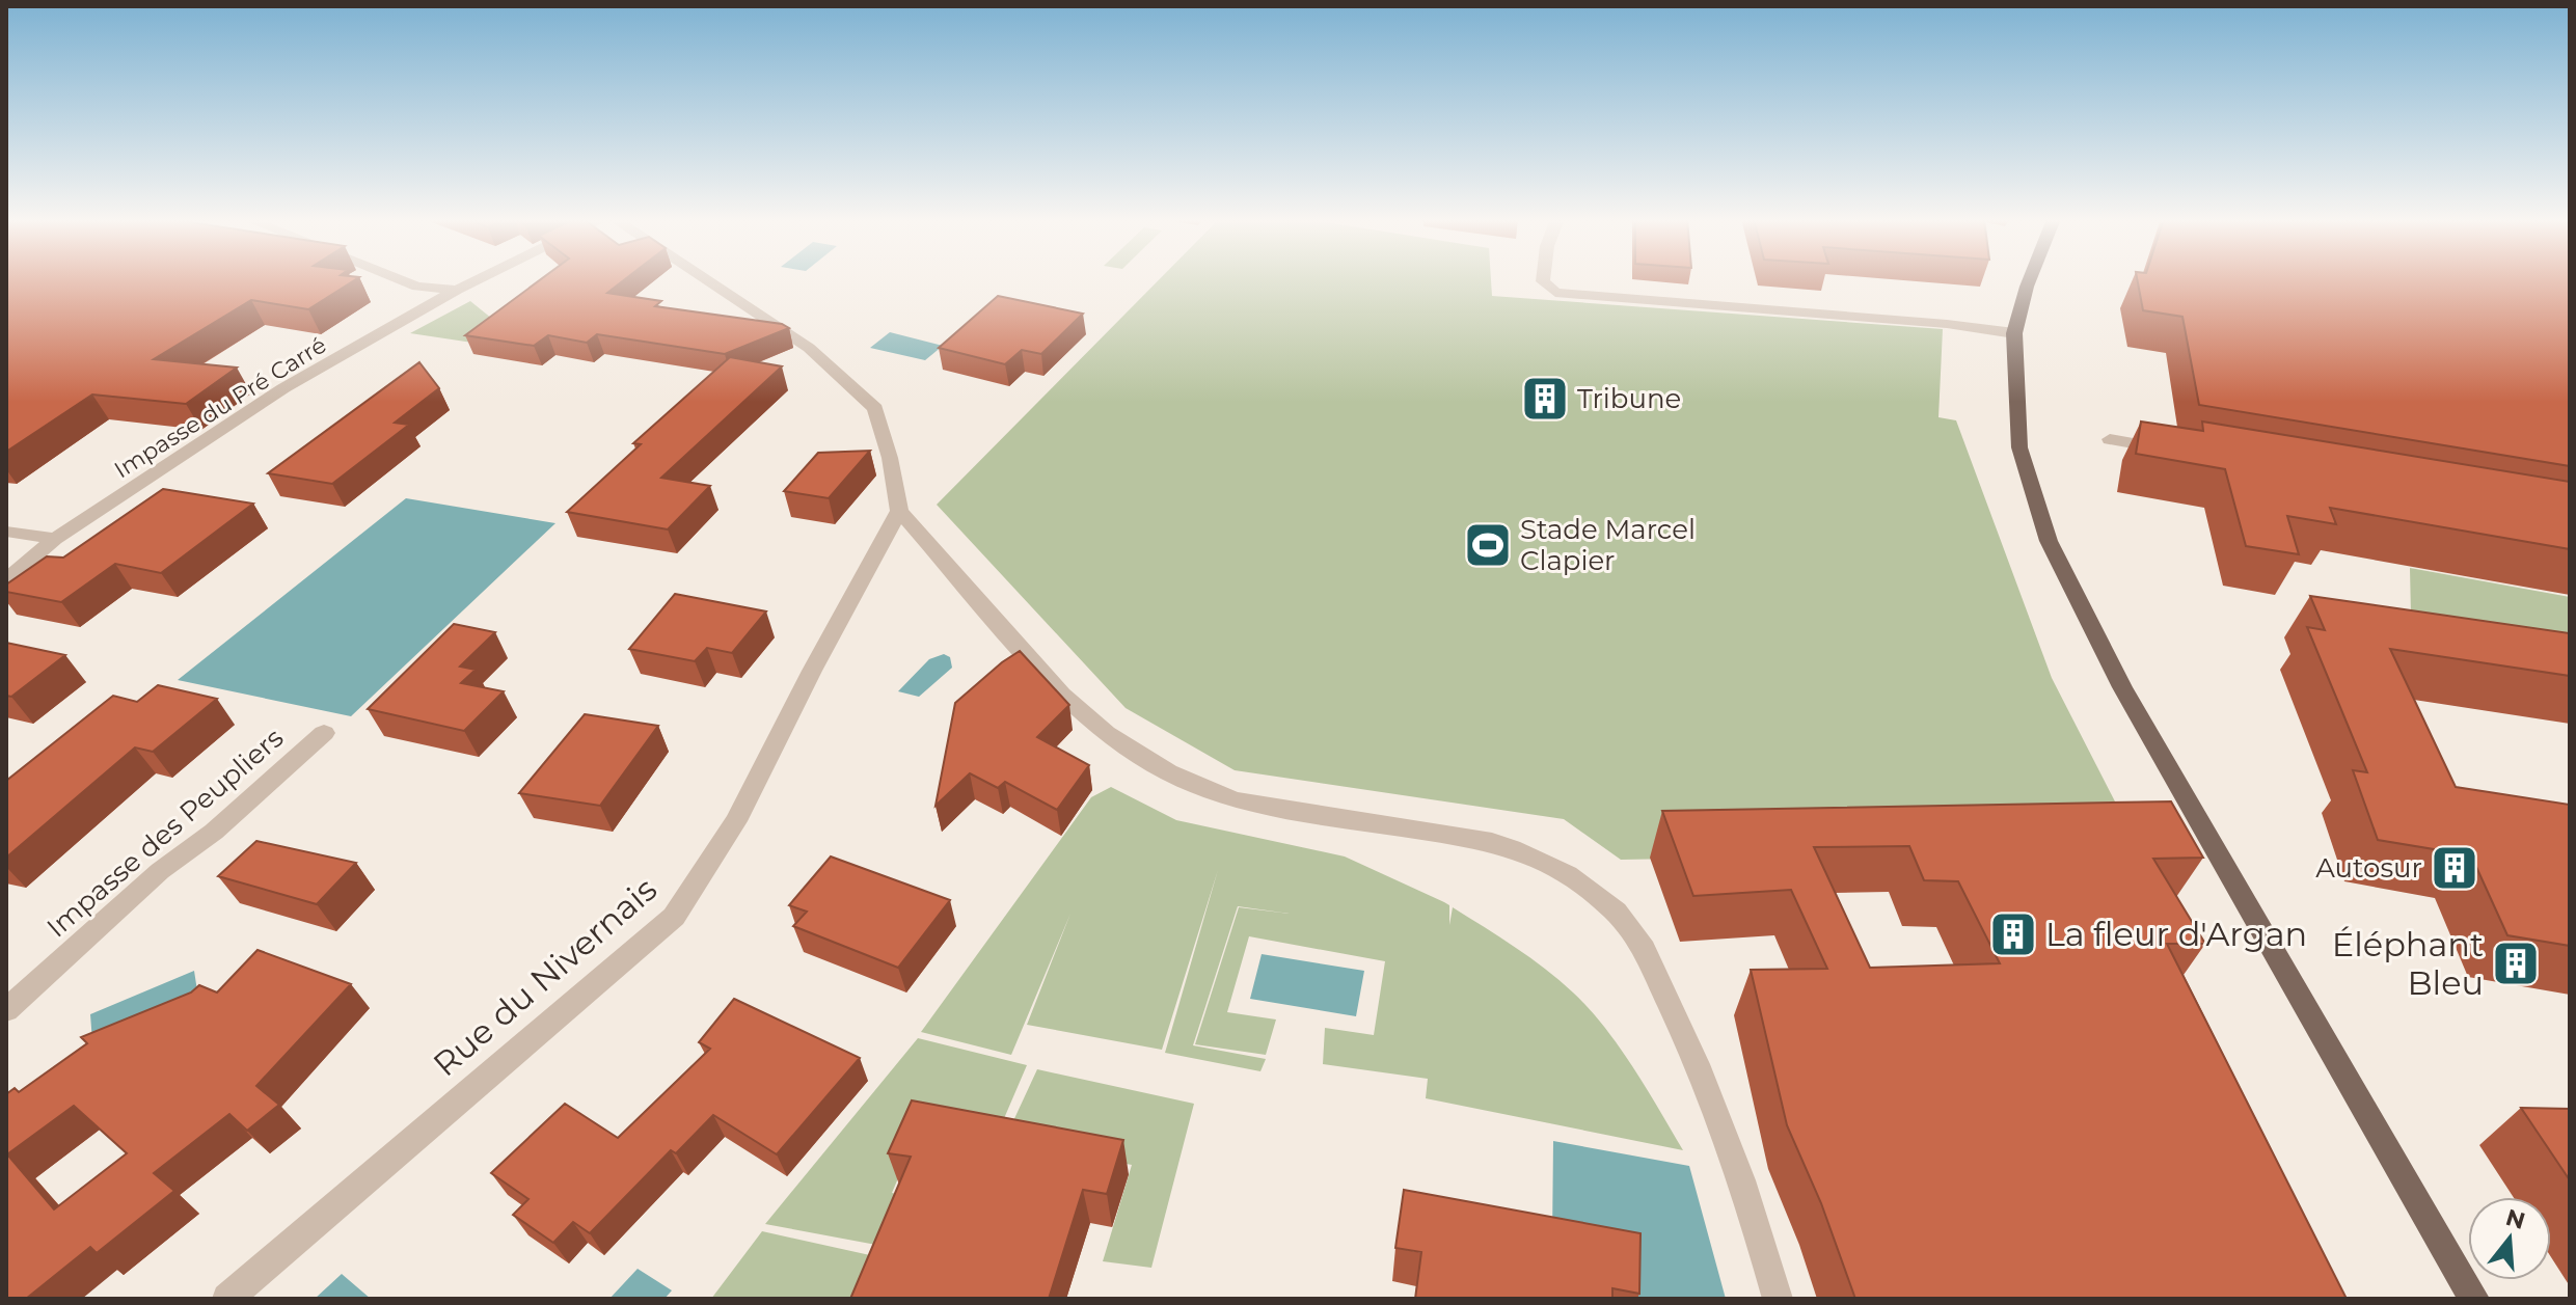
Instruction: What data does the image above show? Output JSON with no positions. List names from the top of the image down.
{
  "streets": {
    "street": ["Impasse du Pré Carré", "Impasse des Peupliers", "Rue du Nivernais"]
  },
  "places": {
    "building": [
      "Tribune",
      "Autosur",
      "La fleur d'Argan",
      "Éléphant Bleu"
    ],
    "sports": ["Stade Marcel Clapier"]
  },
  "north": "top"
}
